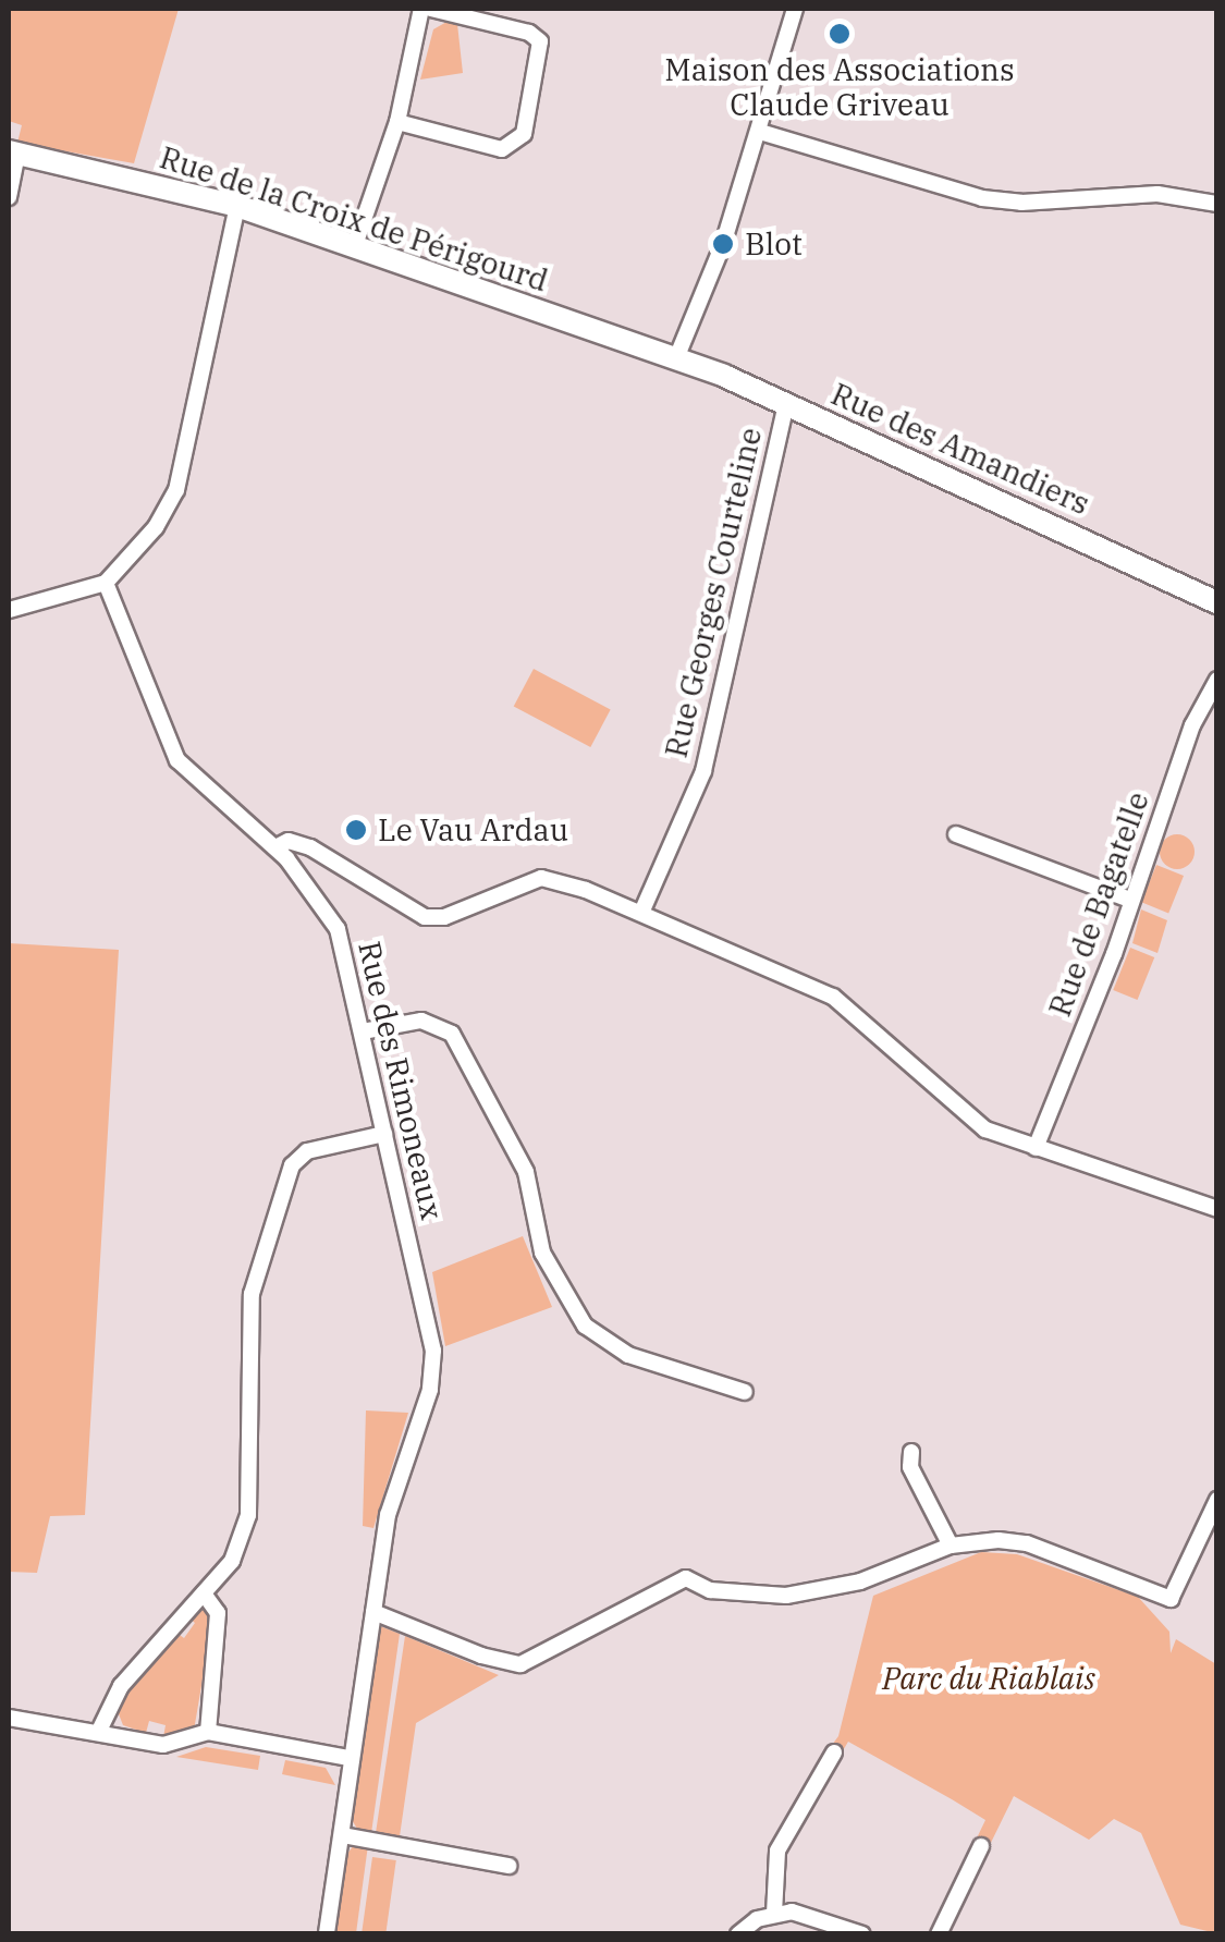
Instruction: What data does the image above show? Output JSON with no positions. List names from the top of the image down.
{
  "streets": {
    "street": [
      "Rue de la Croix de Périgourd",
      "Rue des Amandiers",
      "Rue Georges Courteline",
      "Rue de Bagatelle",
      "Rue des Rimoneaux"
    ]
  },
  "crossings": [
    ["Rue de la Croix de Périgourd", "Rue des Amandiers"],
    ["Rue des Amandiers", "Rue Georges Courteline"]
  ],
  "parks": ["Parc du Riablais"],
  "places": ["Maison des Associations Claude Griveau", "Blot", "Le Vau Ardau"]
}
